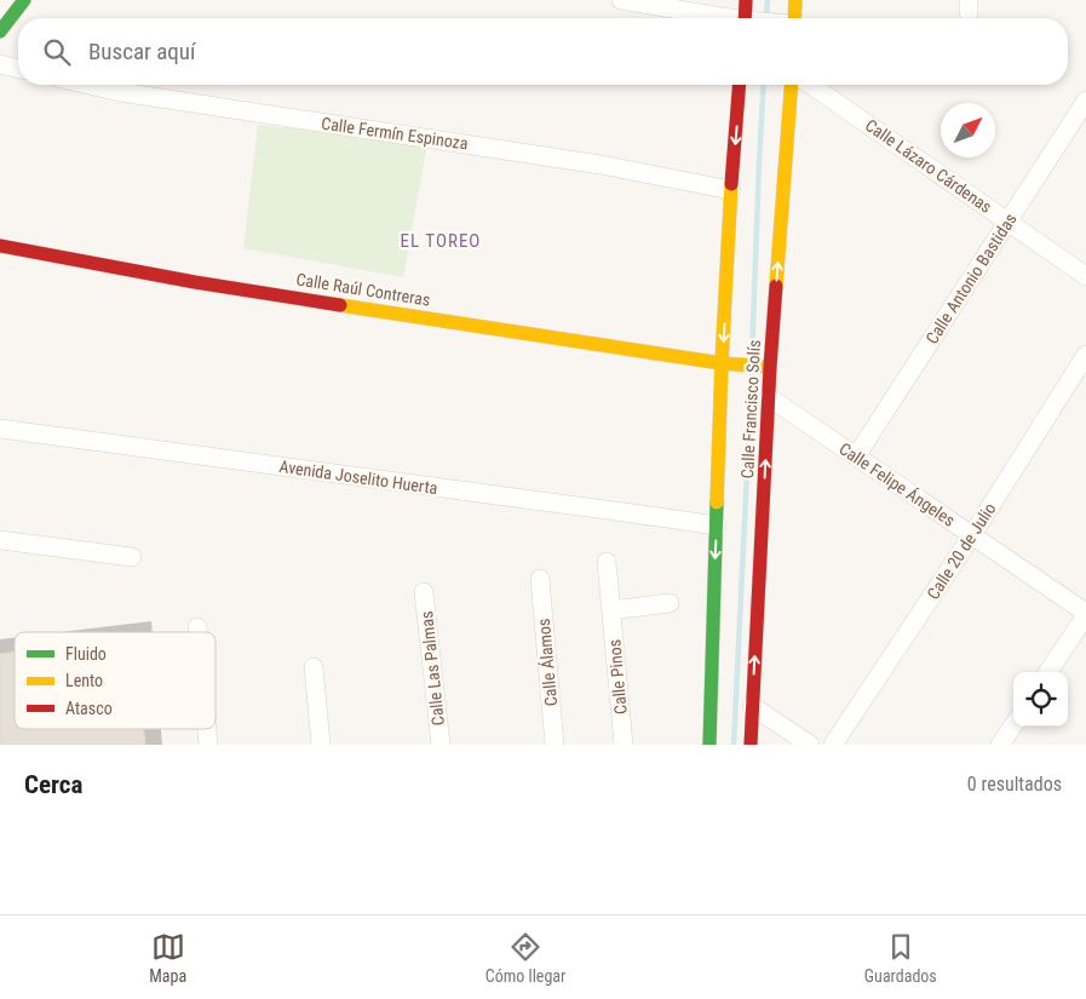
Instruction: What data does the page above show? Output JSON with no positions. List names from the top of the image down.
{
  "streets": {
    "main road": ["Calle Raúl Contreras", "Calle Francisco Solís"],
    "street": [
      "Calle Fermín Espinoza",
      "Calle Lázaro Cárdenas",
      "Calle Antonio Bastidas",
      "Avenida Joselito Huerta",
      "Calle Felipe Ángeles",
      "Calle 20 de Julio",
      "Calle Álamos",
      "Calle Las Palmas",
      "Calle Pinos"
    ]
  },
  "crossings": [
    ["Calle Fermín Espinoza", "Calle Francisco Solís"],
    ["Calle Lázaro Cárdenas", "Calle Antonio Bastidas"],
    ["Calle Antonio Bastidas", "Calle Felipe Ángeles"],
    ["Calle Raúl Contreras", "Calle Francisco Solís"],
    ["Calle Francisco Solís", "Avenida Joselito Huerta"],
    ["Calle Francisco Solís", "Calle Felipe Ángeles"],
    ["Calle Felipe Ángeles", "Calle 20 de Julio"]
  ],
  "districts": ["EL TOREO"],
  "legend": ["Fluido", "Lento", "Atasco"],
  "north": "top right",
  "page": {
    "search": "Buscar aquí",
    "heading": ["Cerca", "0 resultados"],
    "nav": ["Mapa", "Cómo llegar", "Guardados"]
  }
}
